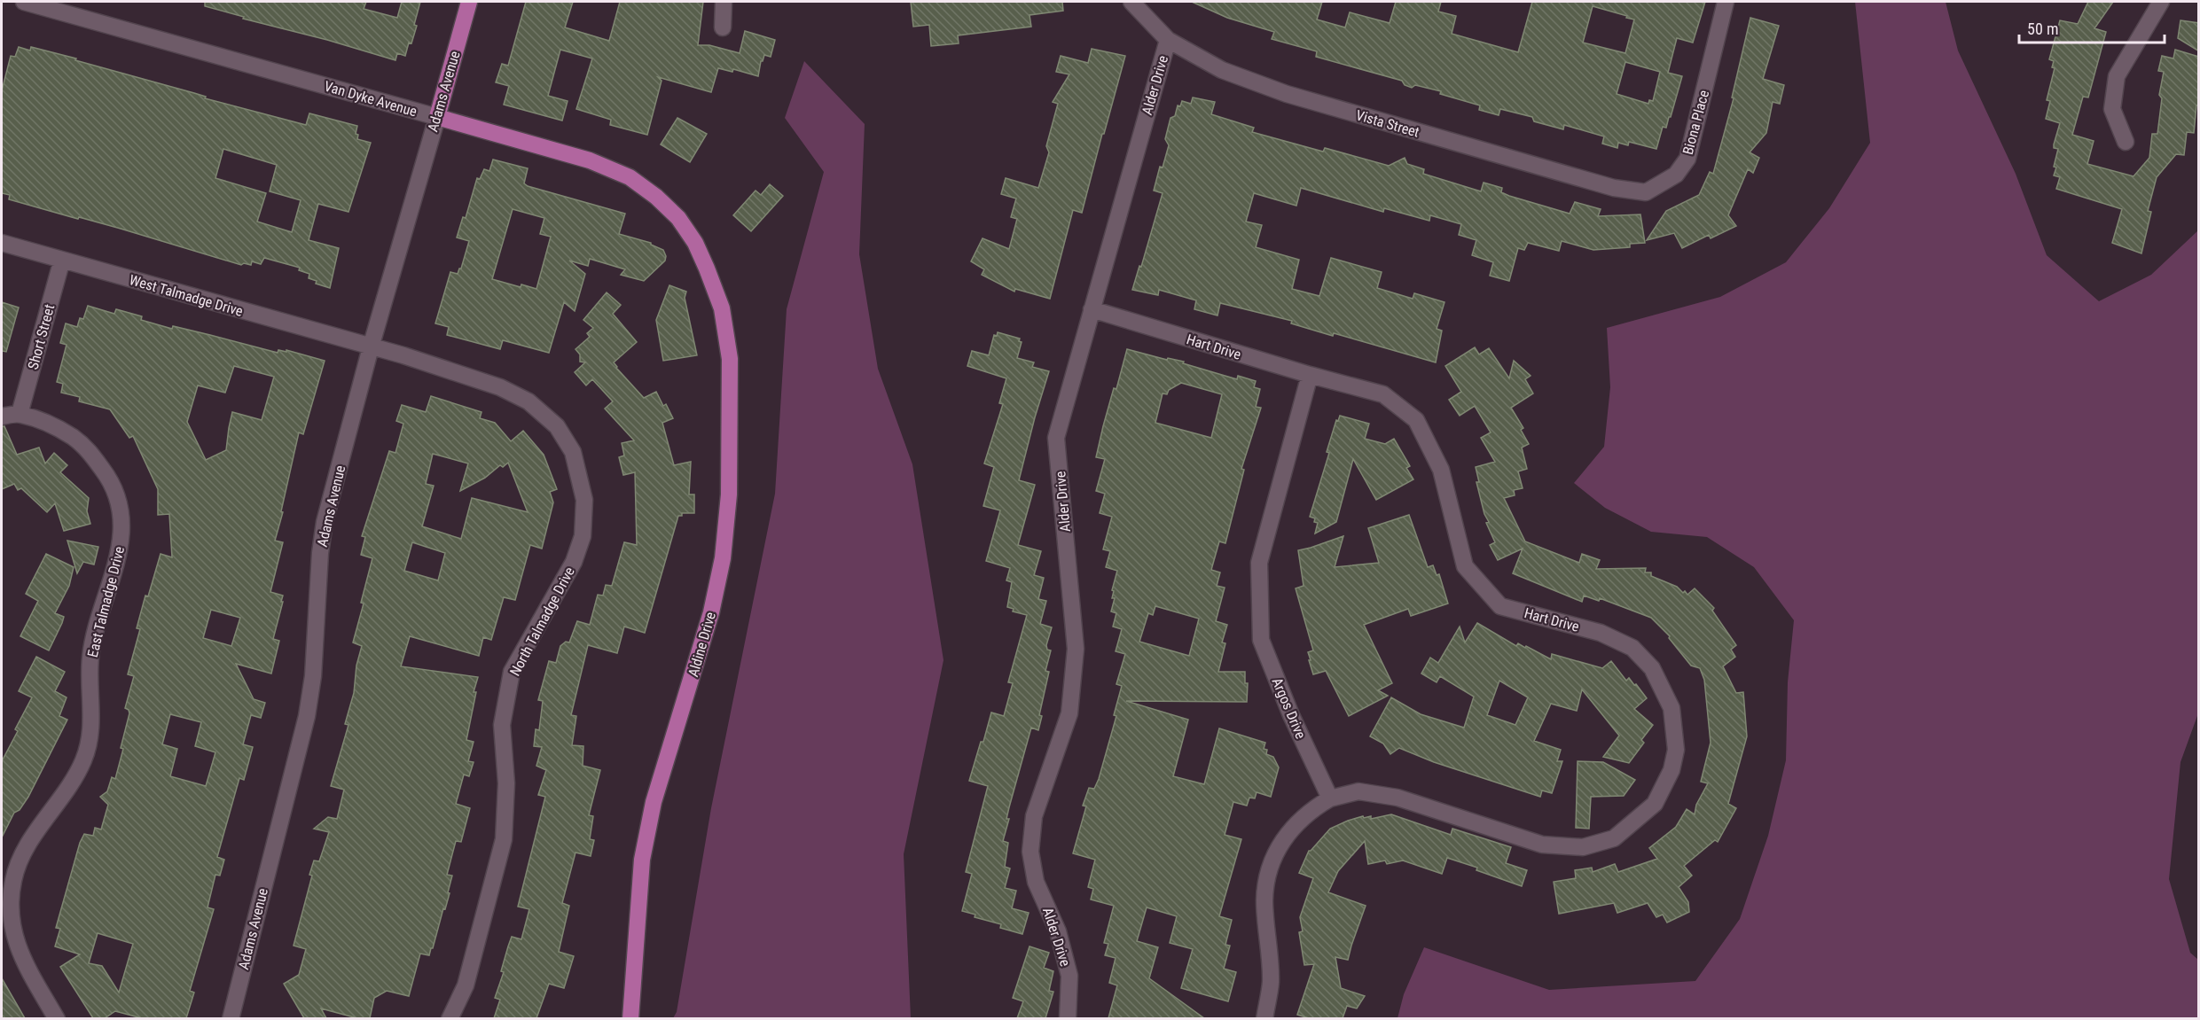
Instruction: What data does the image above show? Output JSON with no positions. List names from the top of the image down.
{
  "streets": {
    "main road": ["Adams Avenue", "Van Dyke Avenue", "Aldine Drive"],
    "street": [
      "Alder Drive",
      "Biona Place",
      "Vista Street",
      "West Talmadge Drive",
      "Short Street",
      "Hart Drive",
      "East Talmadge Drive",
      "North Talmadge Drive",
      "Argos Drive"
    ]
  },
  "crossings": [
    ["Alder Drive", "Vista Street"],
    ["Alder Drive", "Hart Drive"],
    ["Adams Avenue", "Van Dyke Avenue"],
    ["Adams Avenue", "West Talmadge Drive"],
    ["Adams Avenue", "North Talmadge Drive"],
    ["Van Dyke Avenue", "Aldine Drive"],
    ["Biona Place", "Vista Street"],
    ["West Talmadge Drive", "Short Street"],
    ["West Talmadge Drive", "North Talmadge Drive"],
    ["Short Street", "East Talmadge Drive"],
    ["Hart Drive", "Argos Drive"]
  ],
  "scale_bar": "50 m"
}
